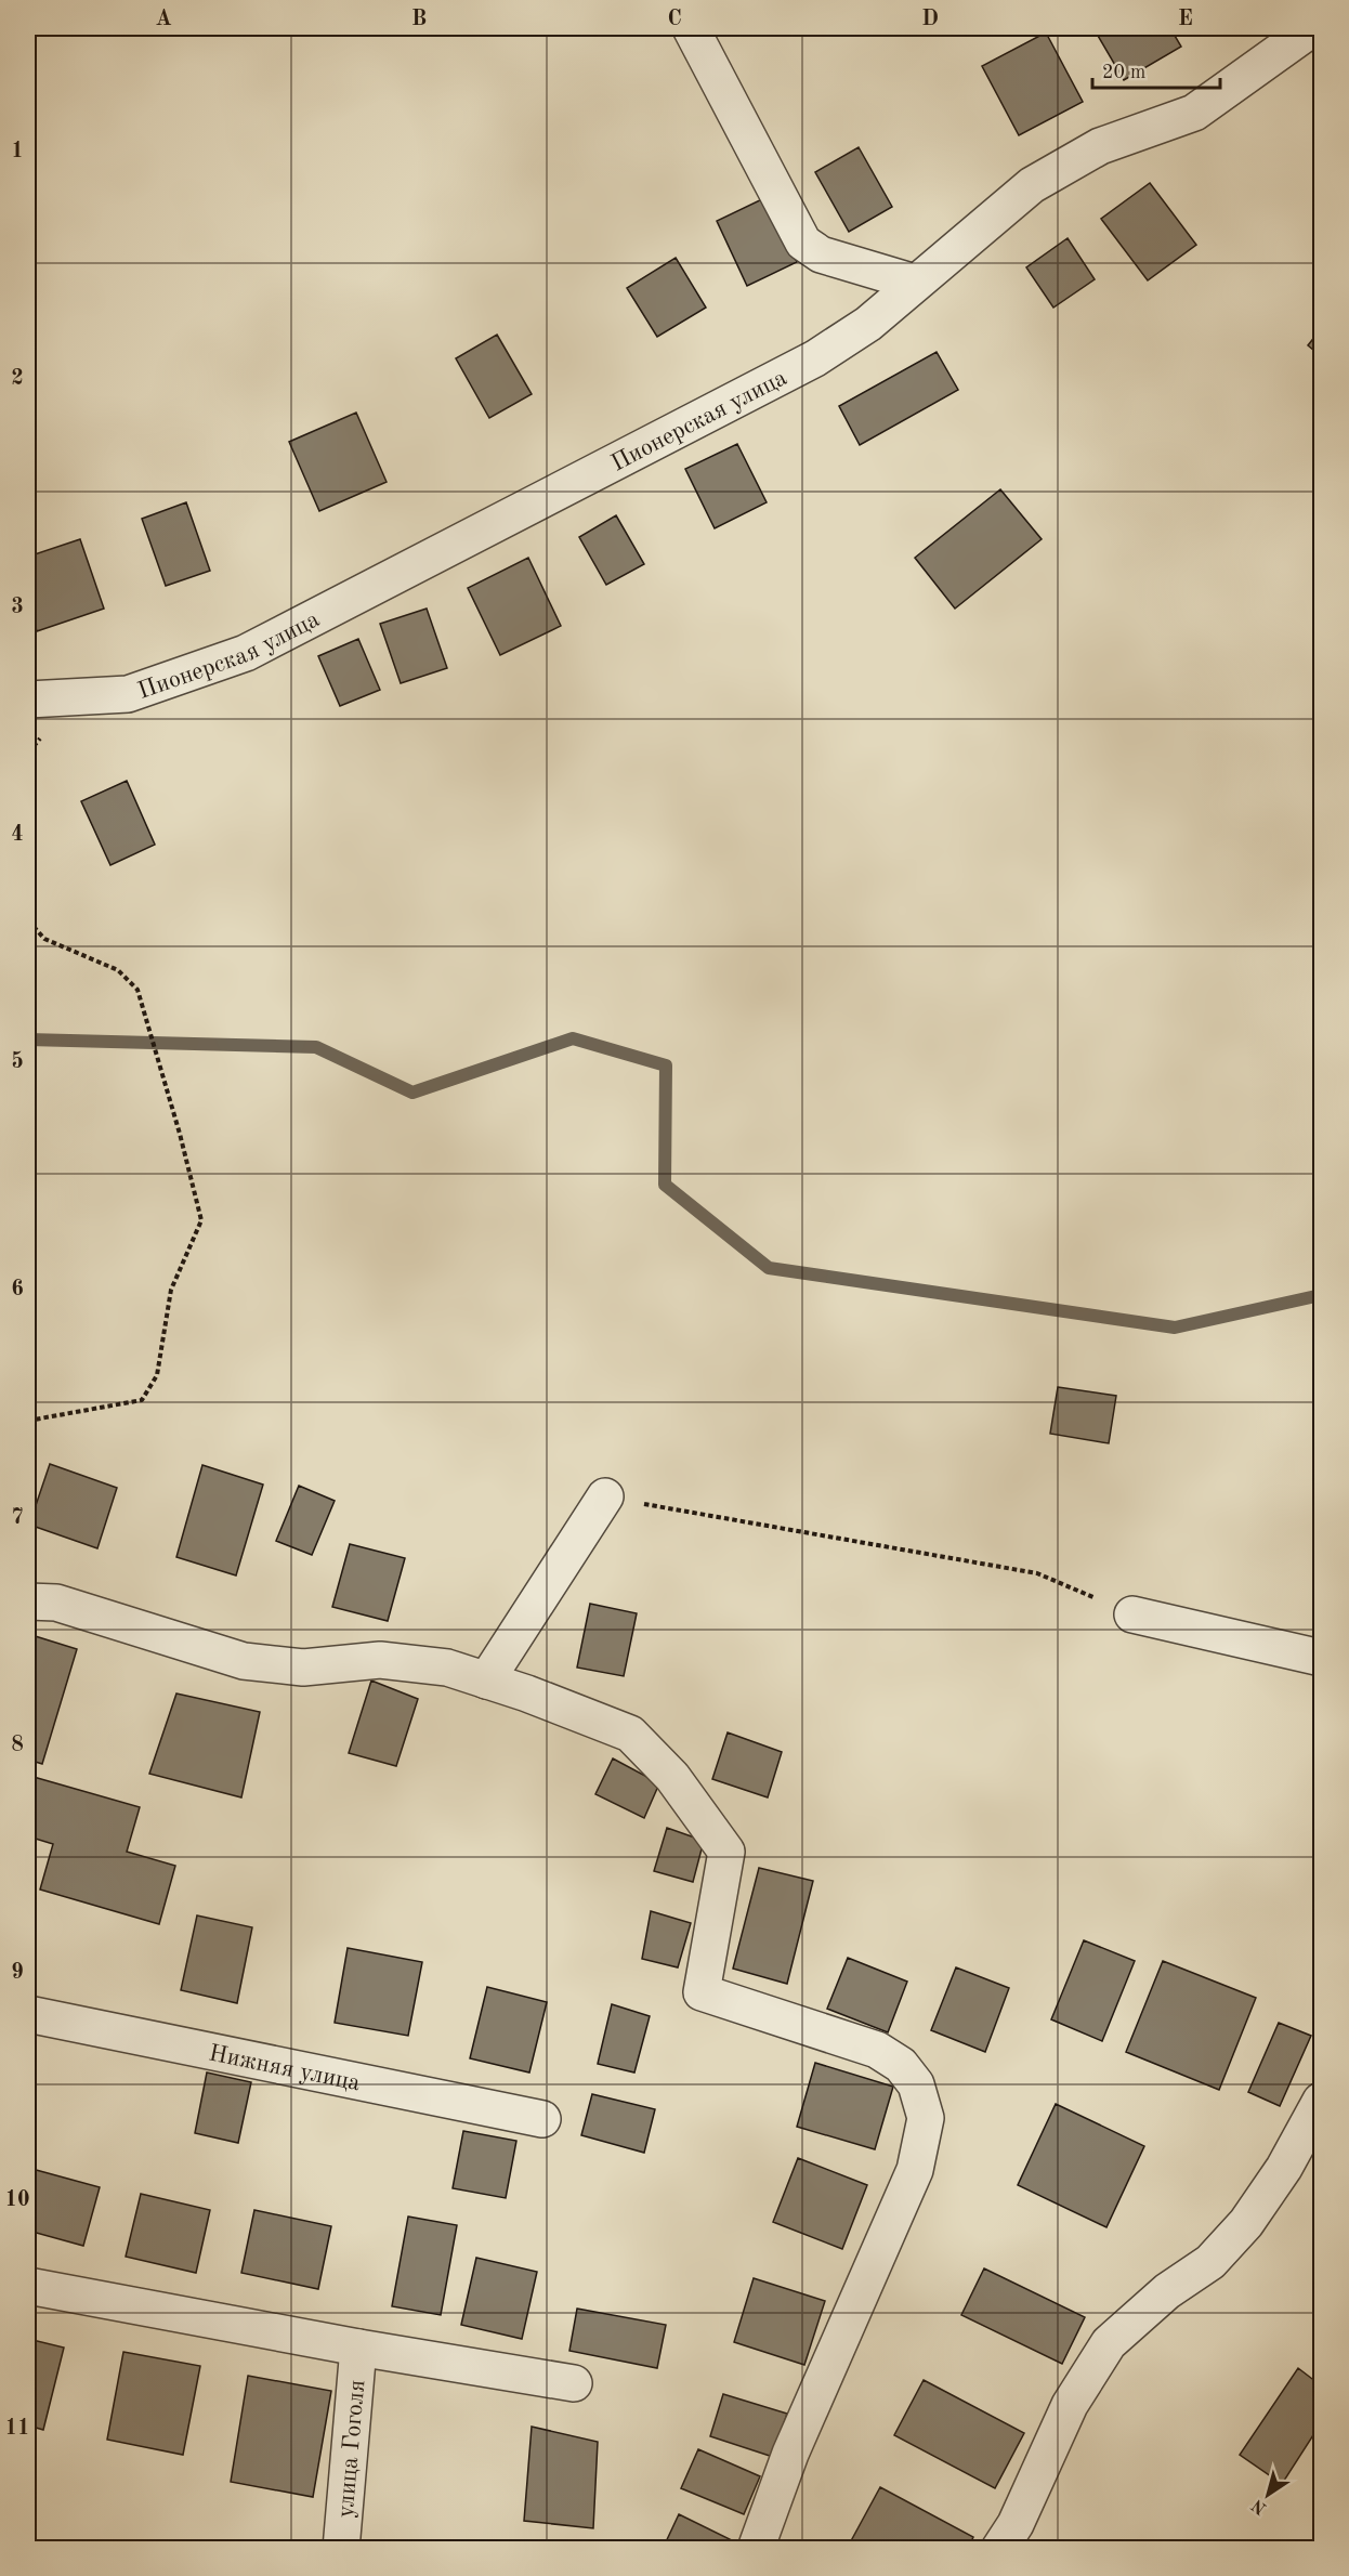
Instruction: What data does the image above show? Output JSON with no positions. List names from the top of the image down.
{
  "streets": {
    "street": ["Пионерская улица", "Нижняя улица", "улица Гоголя"]
  },
  "scale_bar": "20 m",
  "north": "bottom left",
  "grid": {
    "columns": [
      "A",
      "B",
      "C",
      "D",
      "E"
    ],
    "rows": [
      "1",
      "2",
      "3",
      "4",
      "5",
      "6",
      "7",
      "8",
      "9",
      "10",
      "11"
    ]
  }
}
